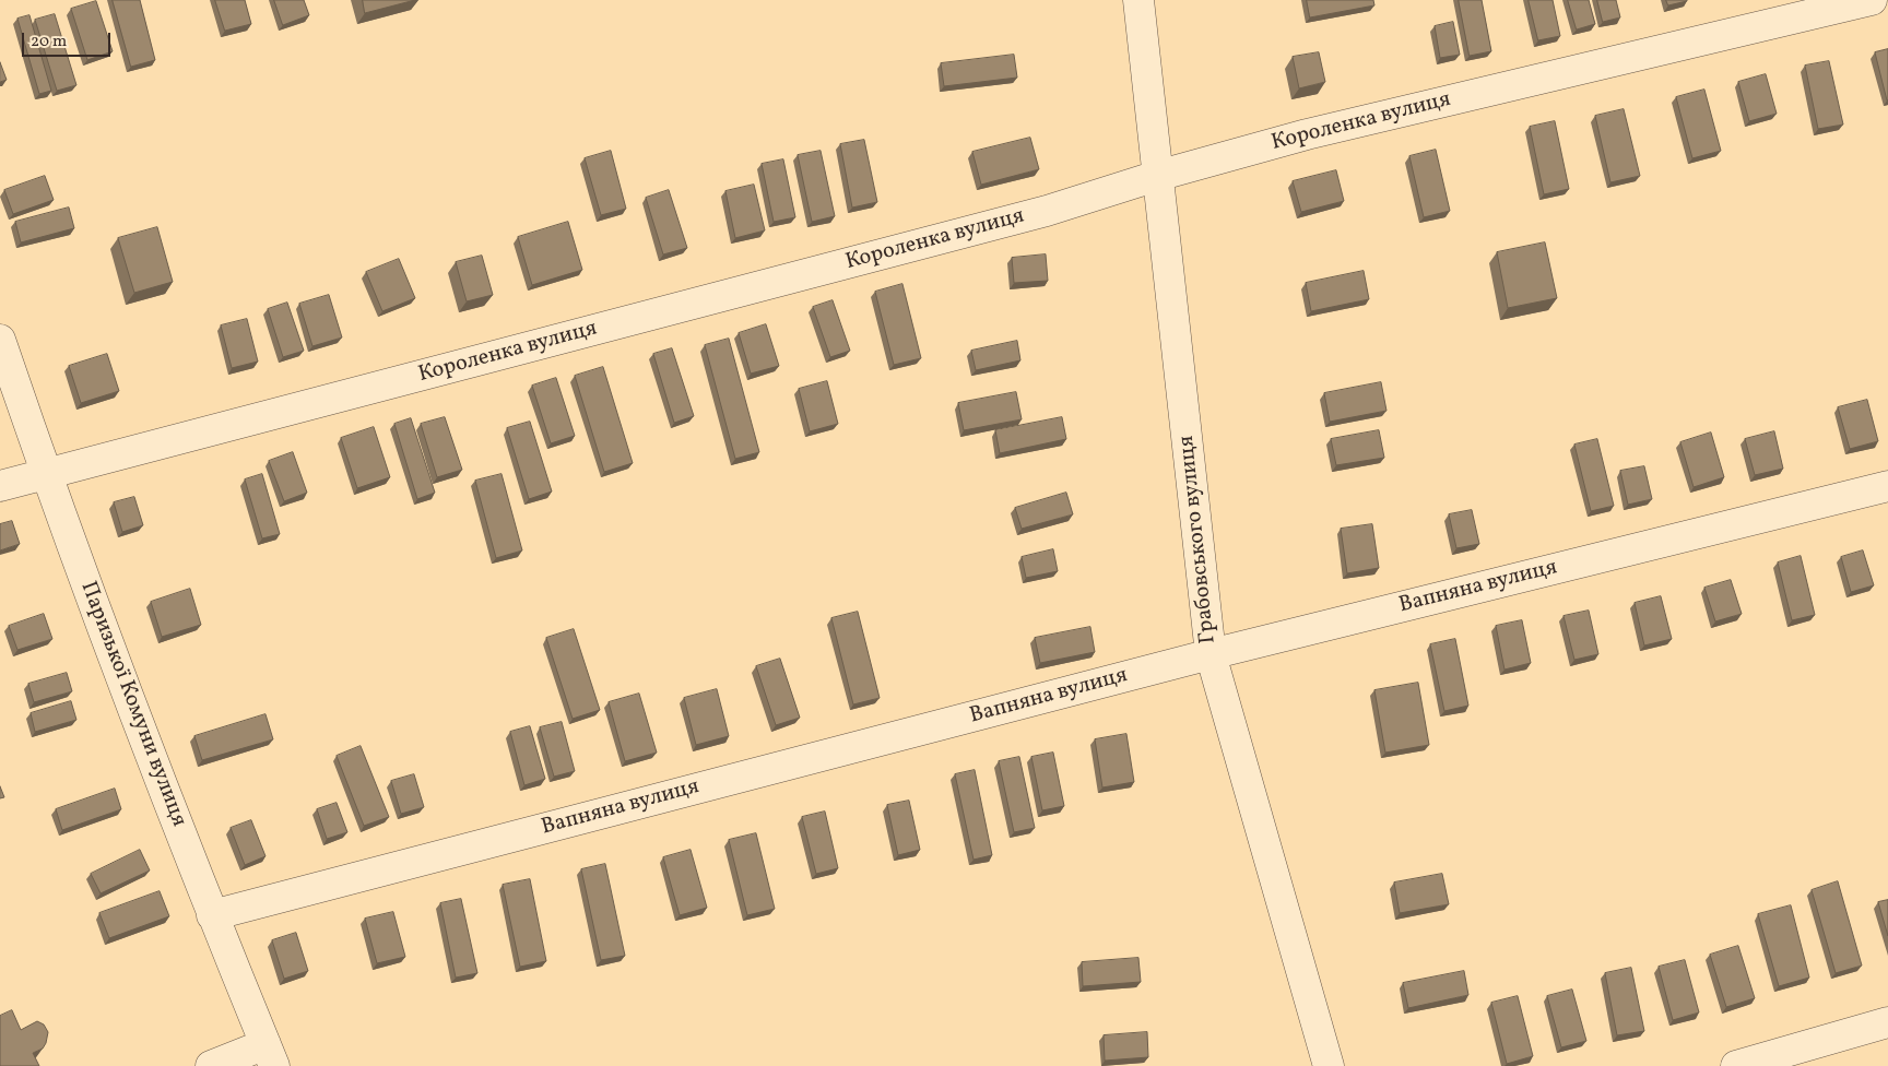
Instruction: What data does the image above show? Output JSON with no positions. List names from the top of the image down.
{
  "streets": {
    "street": [
      "Короленка вулиця",
      "Грабовського вулиця",
      "Вапняна вулиця",
      "Паризької Комуни вулиця"
    ]
  },
  "crossings": [
    ["Короленка вулиця", "Грабовського вулиця"],
    ["Короленка вулиця", "Паризької Комуни вулиця"],
    ["Грабовського вулиця", "Вапняна вулиця"],
    ["Вапняна вулиця", "Паризької Комуни вулиця"]
  ],
  "scale_bar": "20 m"
}
